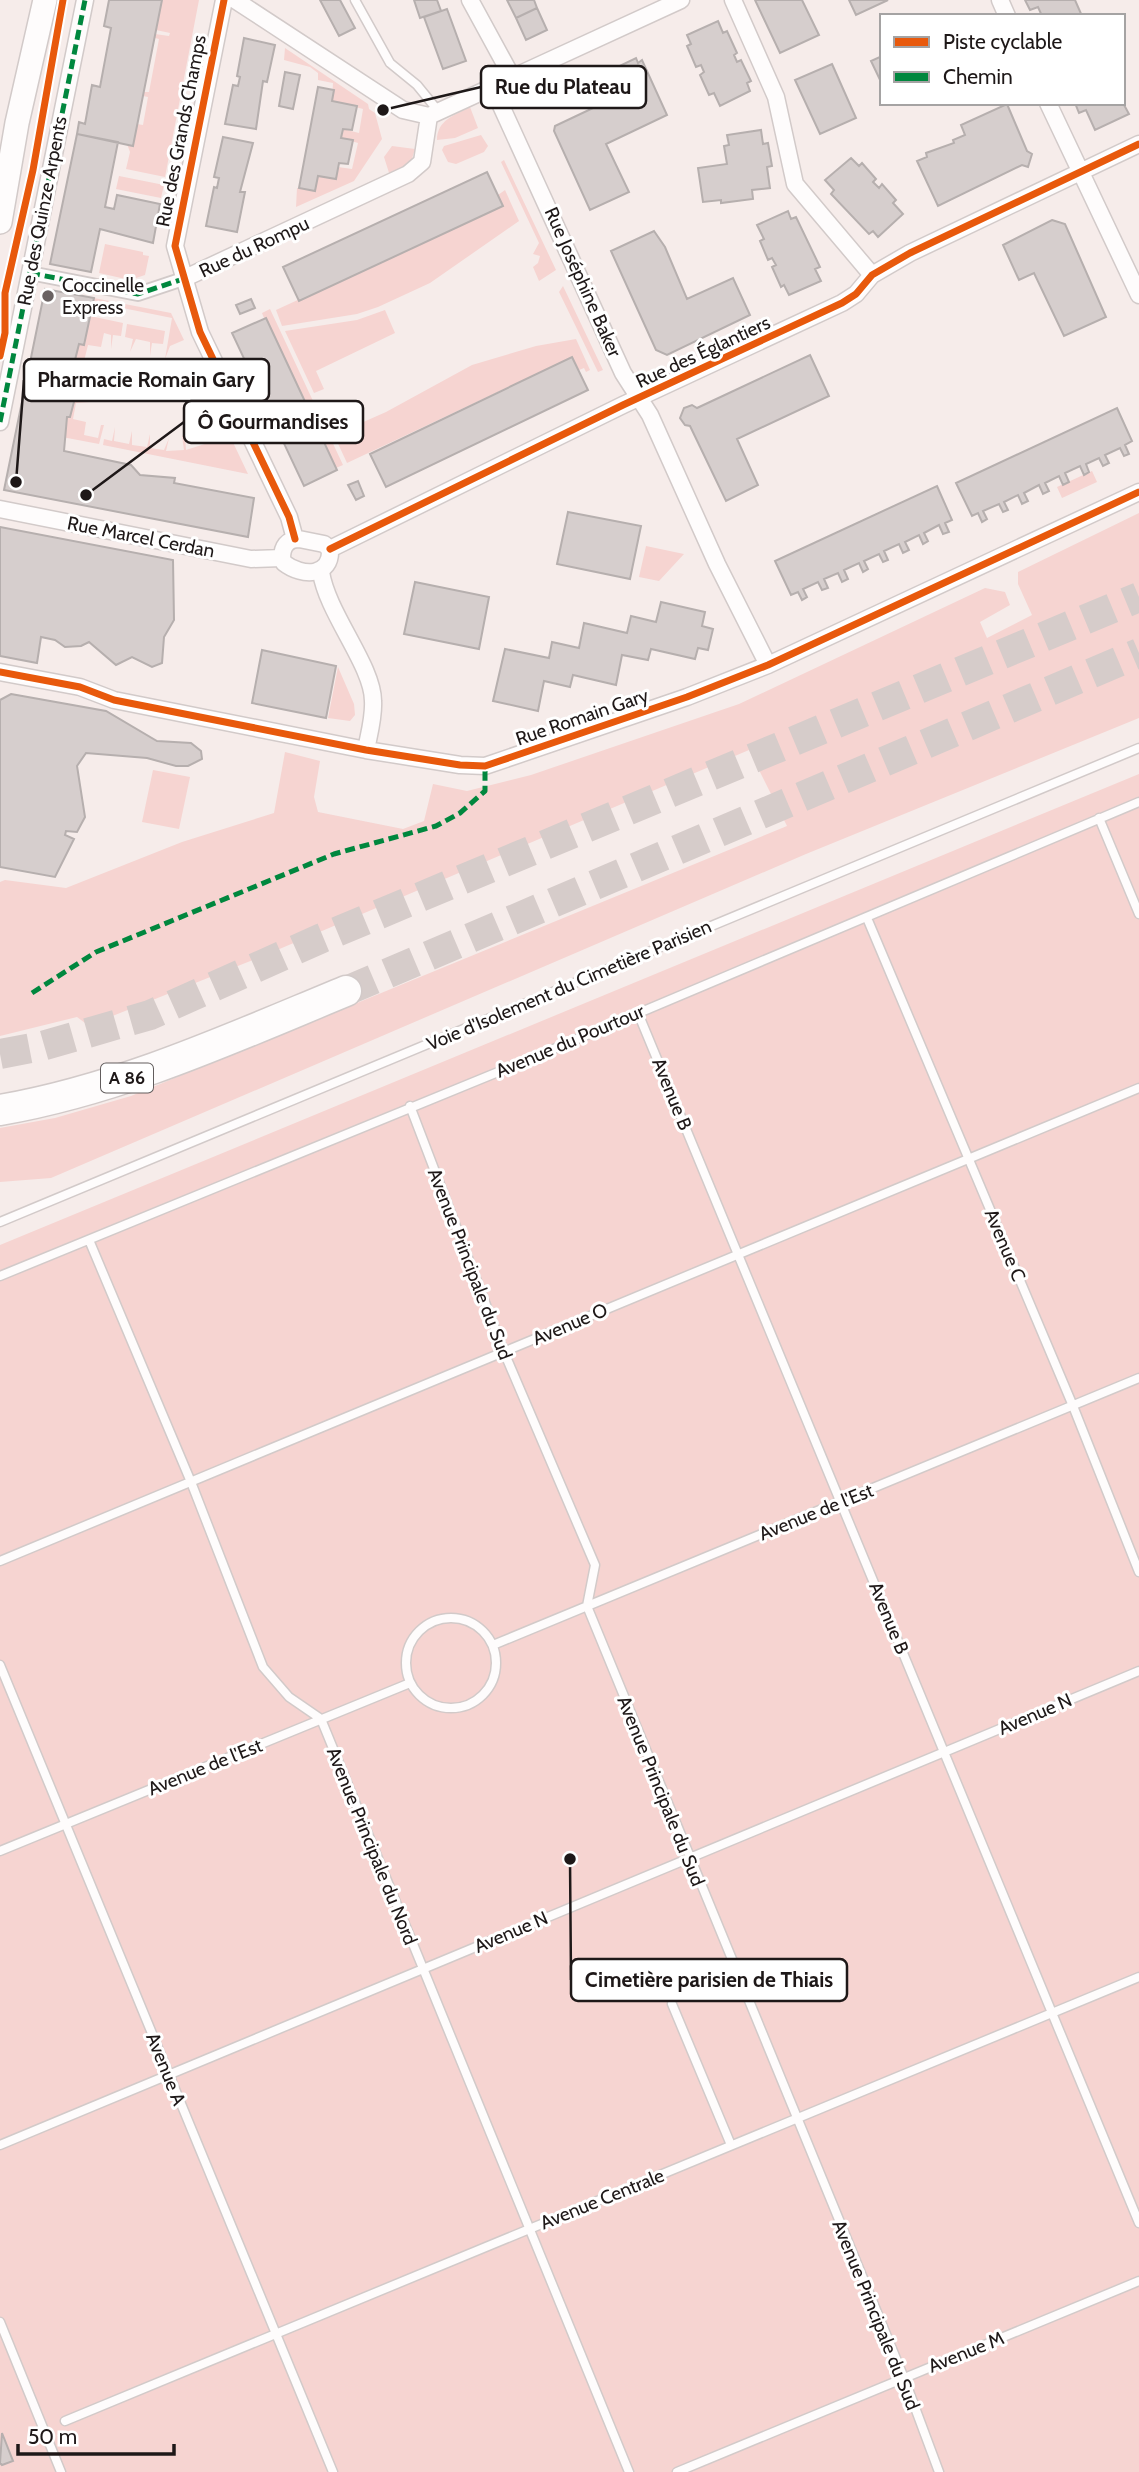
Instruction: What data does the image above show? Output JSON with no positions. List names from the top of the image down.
{
  "streets": {
    "highway": ["A 86"],
    "street": [
      "Rue des Grands Champs",
      "Rue des Quinze Arpents",
      "Rue du Rompu",
      "Rue Joséphine Baker",
      "Rue des Églantiers",
      "Rue Marcel Cerdan",
      "Rue Romain Gary"
    ],
    "lane": [
      "Voie d'Isolement du Cimetière Parisien",
      "Avenue du Pourtour",
      "Avenue B",
      "Avenue C",
      "Avenue Principale du Sud",
      "Avenue O",
      "Avenue de l'Est",
      "Avenue N",
      "Avenue Principale du Nord",
      "Avenue A",
      "Avenue Centrale",
      "Avenue M"
    ]
  },
  "crossings": [
    ["Rue des Grands Champs", "Rue du Rompu"],
    ["Rue des Grands Champs", "Rue des Églantiers"],
    ["Rue des Grands Champs", "Rue Marcel Cerdan"],
    ["Rue des Quinze Arpents", "Rue du Rompu"],
    ["Rue Joséphine Baker", "Rue des Églantiers"],
    ["Rue Joséphine Baker", "Rue Romain Gary"],
    ["Rue des Églantiers", "Rue Marcel Cerdan"],
    ["Avenue du Pourtour", "Avenue B"],
    ["Avenue du Pourtour", "Avenue C"],
    ["Avenue du Pourtour", "Avenue Principale du Sud"],
    ["Avenue B", "Avenue O"],
    ["Avenue B", "Avenue de l'Est"],
    ["Avenue B", "Avenue N"],
    ["Avenue B", "Avenue Centrale"],
    ["Avenue C", "Avenue O"],
    ["Avenue C", "Avenue de l'Est"],
    ["Avenue Principale du Sud", "Avenue O"],
    ["Avenue Principale du Sud", "Avenue de l'Est"],
    ["Avenue Principale du Sud", "Avenue N"],
    ["Avenue Principale du Sud", "Avenue Centrale"],
    ["Avenue Principale du Sud", "Avenue M"],
    ["Avenue de l'Est", "Avenue Principale du Nord"],
    ["Avenue de l'Est", "Avenue A"],
    ["Avenue N", "Avenue Principale du Nord"],
    ["Avenue N", "Avenue A"],
    ["Avenue Principale du Nord", "Avenue Centrale"],
    ["Avenue A", "Avenue Centrale"]
  ],
  "places": [
    "Rue du Plateau",
    "Coccinelle Express",
    "Pharmacie Romain Gary",
    "Ô Gourmandises",
    "Cimetière parisien de Thiais"
  ],
  "legend": ["Piste cyclable", "Chemin"],
  "scale_bar": "50 m"
}
